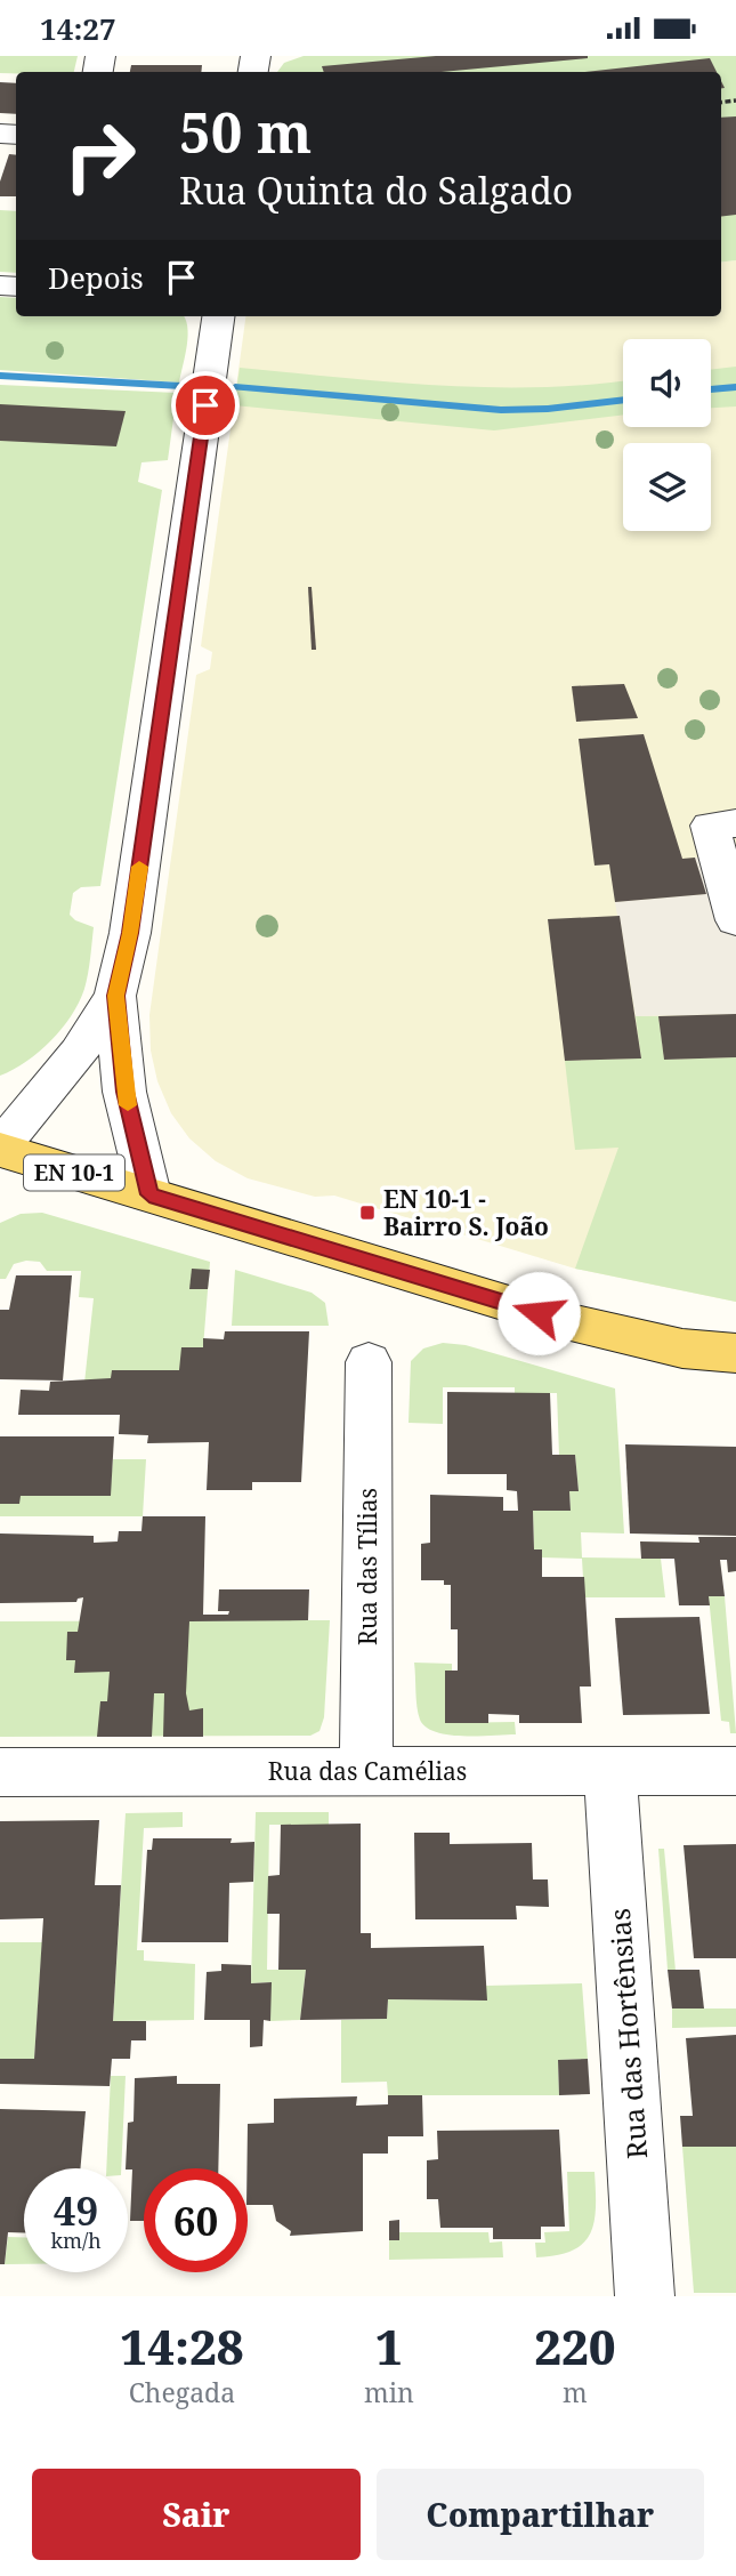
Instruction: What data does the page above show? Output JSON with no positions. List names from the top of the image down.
{
  "streets": {
    "main road": ["EN 10-1"],
    "street": ["Rua das Tílias", "Rua das Camélias", "Rua das Hortênsias"]
  },
  "crossings": [
    ["Rua das Tílias", "Rua das Camélias"],
    ["Rua das Camélias", "Rua das Hortênsias"]
  ],
  "places": {
    "transit": ["EN 10-1 - Bairro S. João"]
  },
  "page": {
    "status": "14:27",
    "turn": ["50 m", "Rua Quinta do Salgado"],
    "then": "Depois",
    "speed": "49 km/h",
    "limit": "60",
    "eta": [
      "14:28",
      "Chegada",
      "1",
      "min",
      "220",
      "m"
    ],
    "buttons": ["Sair", "Compartilhar"]
  }
}
